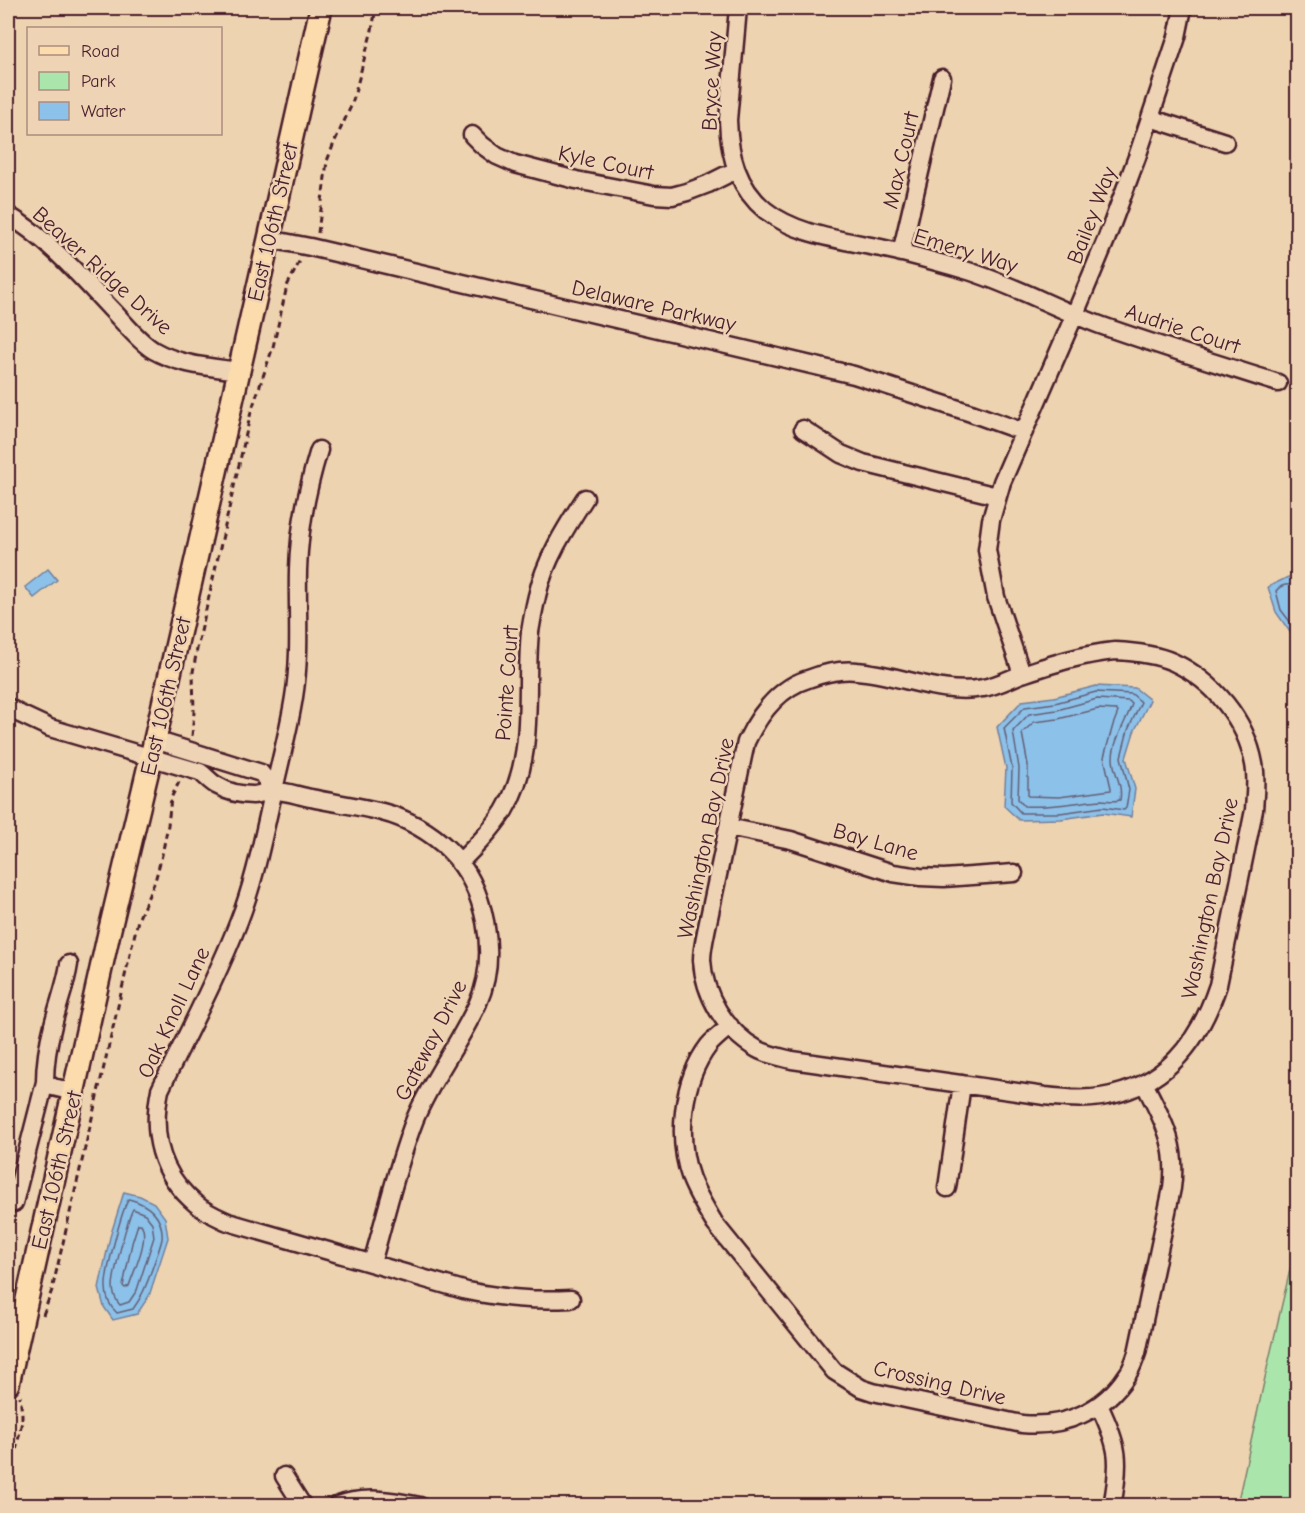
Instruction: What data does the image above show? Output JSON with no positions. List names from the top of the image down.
{
  "streets": {
    "main road": ["East 106th Street"],
    "street": [
      "Bryce Way",
      "Max Court",
      "Kyle Court",
      "Bailey Way",
      "Emery Way",
      "Beaver Ridge Drive",
      "Delaware Parkway",
      "Audrie Court",
      "Pointe Court",
      "Washington Bay Drive",
      "Bay Lane",
      "Oak Knoll Lane",
      "Gateway Drive",
      "Crossing Drive"
    ]
  },
  "crossings": [
    ["Bryce Way", "Kyle Court"],
    ["Bryce Way", "Emery Way"],
    ["Max Court", "Emery Way"],
    ["Bailey Way", "Emery Way"],
    ["Bailey Way", "Delaware Parkway"],
    ["Bailey Way", "Audrie Court"],
    ["Bailey Way", "Washington Bay Drive"],
    ["East 106th Street", "Beaver Ridge Drive"],
    ["East 106th Street", "Delaware Parkway"],
    ["East 106th Street", "Gateway Drive"],
    ["Emery Way", "Audrie Court"],
    ["Pointe Court", "Gateway Drive"],
    ["Washington Bay Drive", "Bay Lane"],
    ["Washington Bay Drive", "Crossing Drive"],
    ["Oak Knoll Lane", "Gateway Drive"]
  ],
  "legend": ["Road", "Park", "Water"]
}
